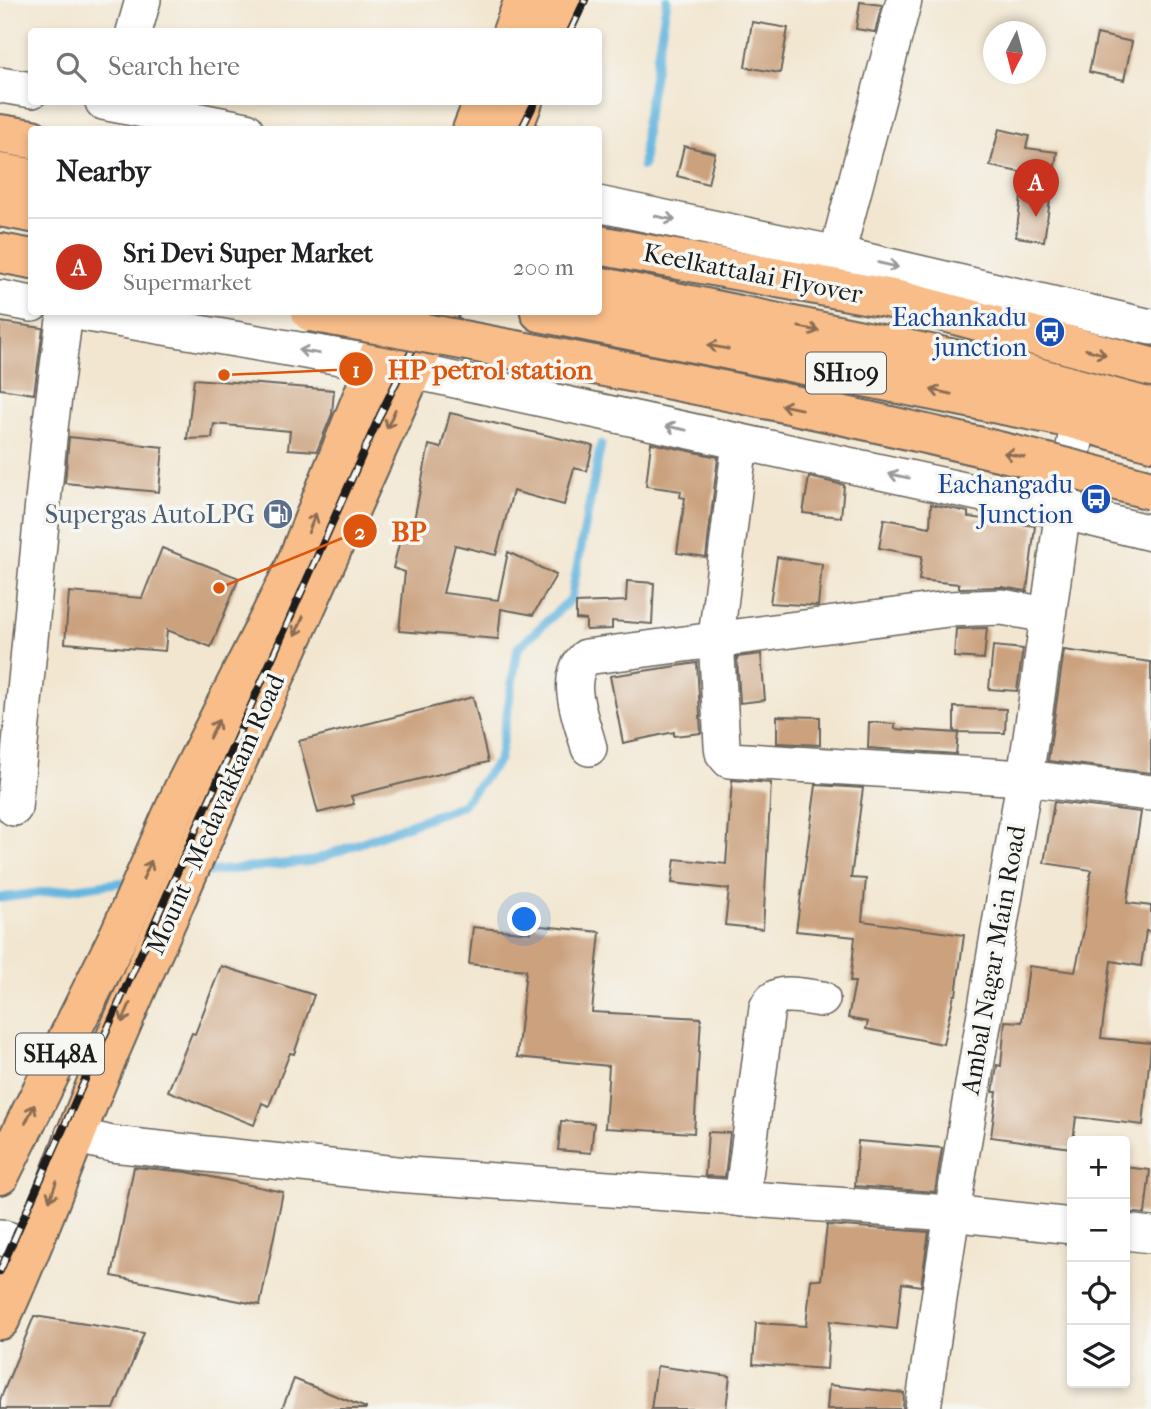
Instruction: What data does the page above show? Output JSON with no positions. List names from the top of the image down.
{
  "streets": {
    "main road": [
      "Keelkattalai Flyover",
      "SH109",
      "Mount - Medavakkam Road",
      "SH48A"
    ],
    "street": ["Ambal Nagar Main Road"]
  },
  "crossings": [
    ["SH109", "Ambal Nagar Main Road"],
    ["Mount - Medavakkam Road", "SH48A"]
  ],
  "places": {
    "bus stop": ["Eachankadu junction", "Eachangadu Junction"],
    "other": ["HP petrol station", "BP"],
    "fuel station": ["Supergas AutoLPG"]
  },
  "north": "bottom",
  "page": {
    "search": "Search here",
    "heading": "Nearby",
    "pins": "A",
    "list": [
      {
        "mark": "A",
        "name": "Sri Devi Super Market",
        "note": "Supermarket",
        "value": "200 m"
      }
    ],
    "map_buttons": ["+", "−"]
  }
}
